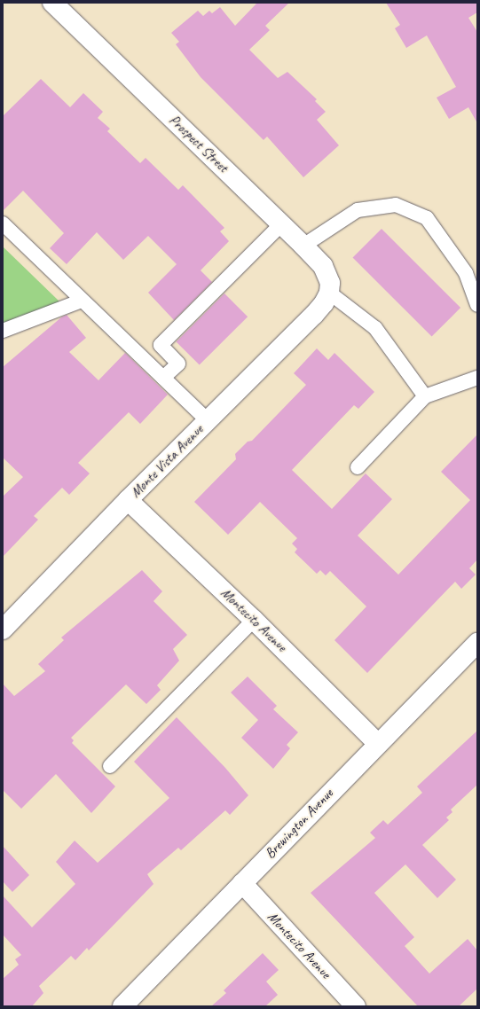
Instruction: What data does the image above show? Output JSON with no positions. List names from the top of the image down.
{
  "streets": {
    "street": [
      "Prospect Street",
      "Monte Vista Avenue",
      "Montecito Avenue",
      "Brewington Avenue"
    ]
  },
  "crossings": [
    ["Prospect Street", "Monte Vista Avenue"],
    ["Monte Vista Avenue", "Montecito Avenue"],
    ["Montecito Avenue", "Brewington Avenue"]
  ]
}
